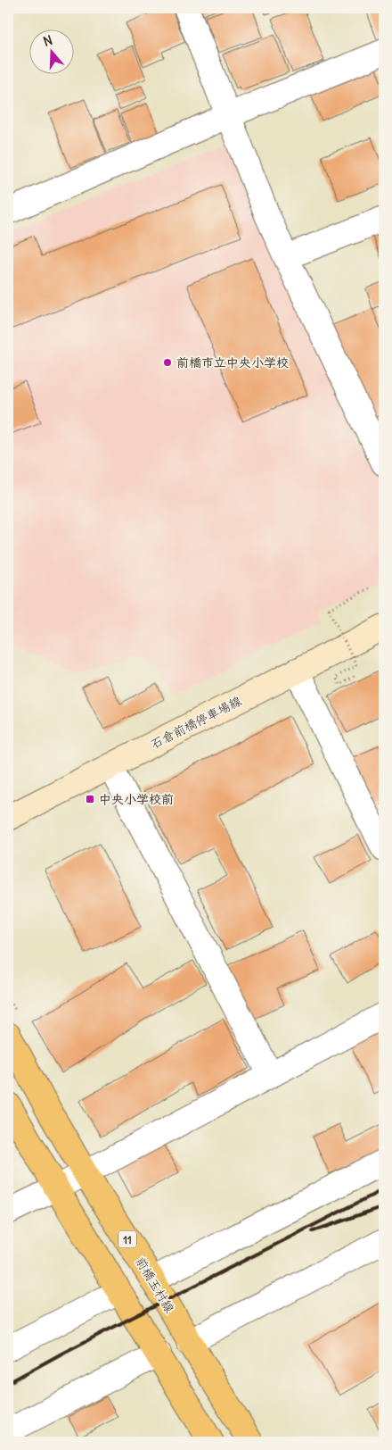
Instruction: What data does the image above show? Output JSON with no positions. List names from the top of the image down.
{
  "streets": {
    "main road": ["石倉前橋停車場線", "11", "前橋玉村線"]
  },
  "places": {
    "other": ["前橋市立中央小学校"],
    "transit": ["中央小学校前"]
  },
  "north": "top"
}
